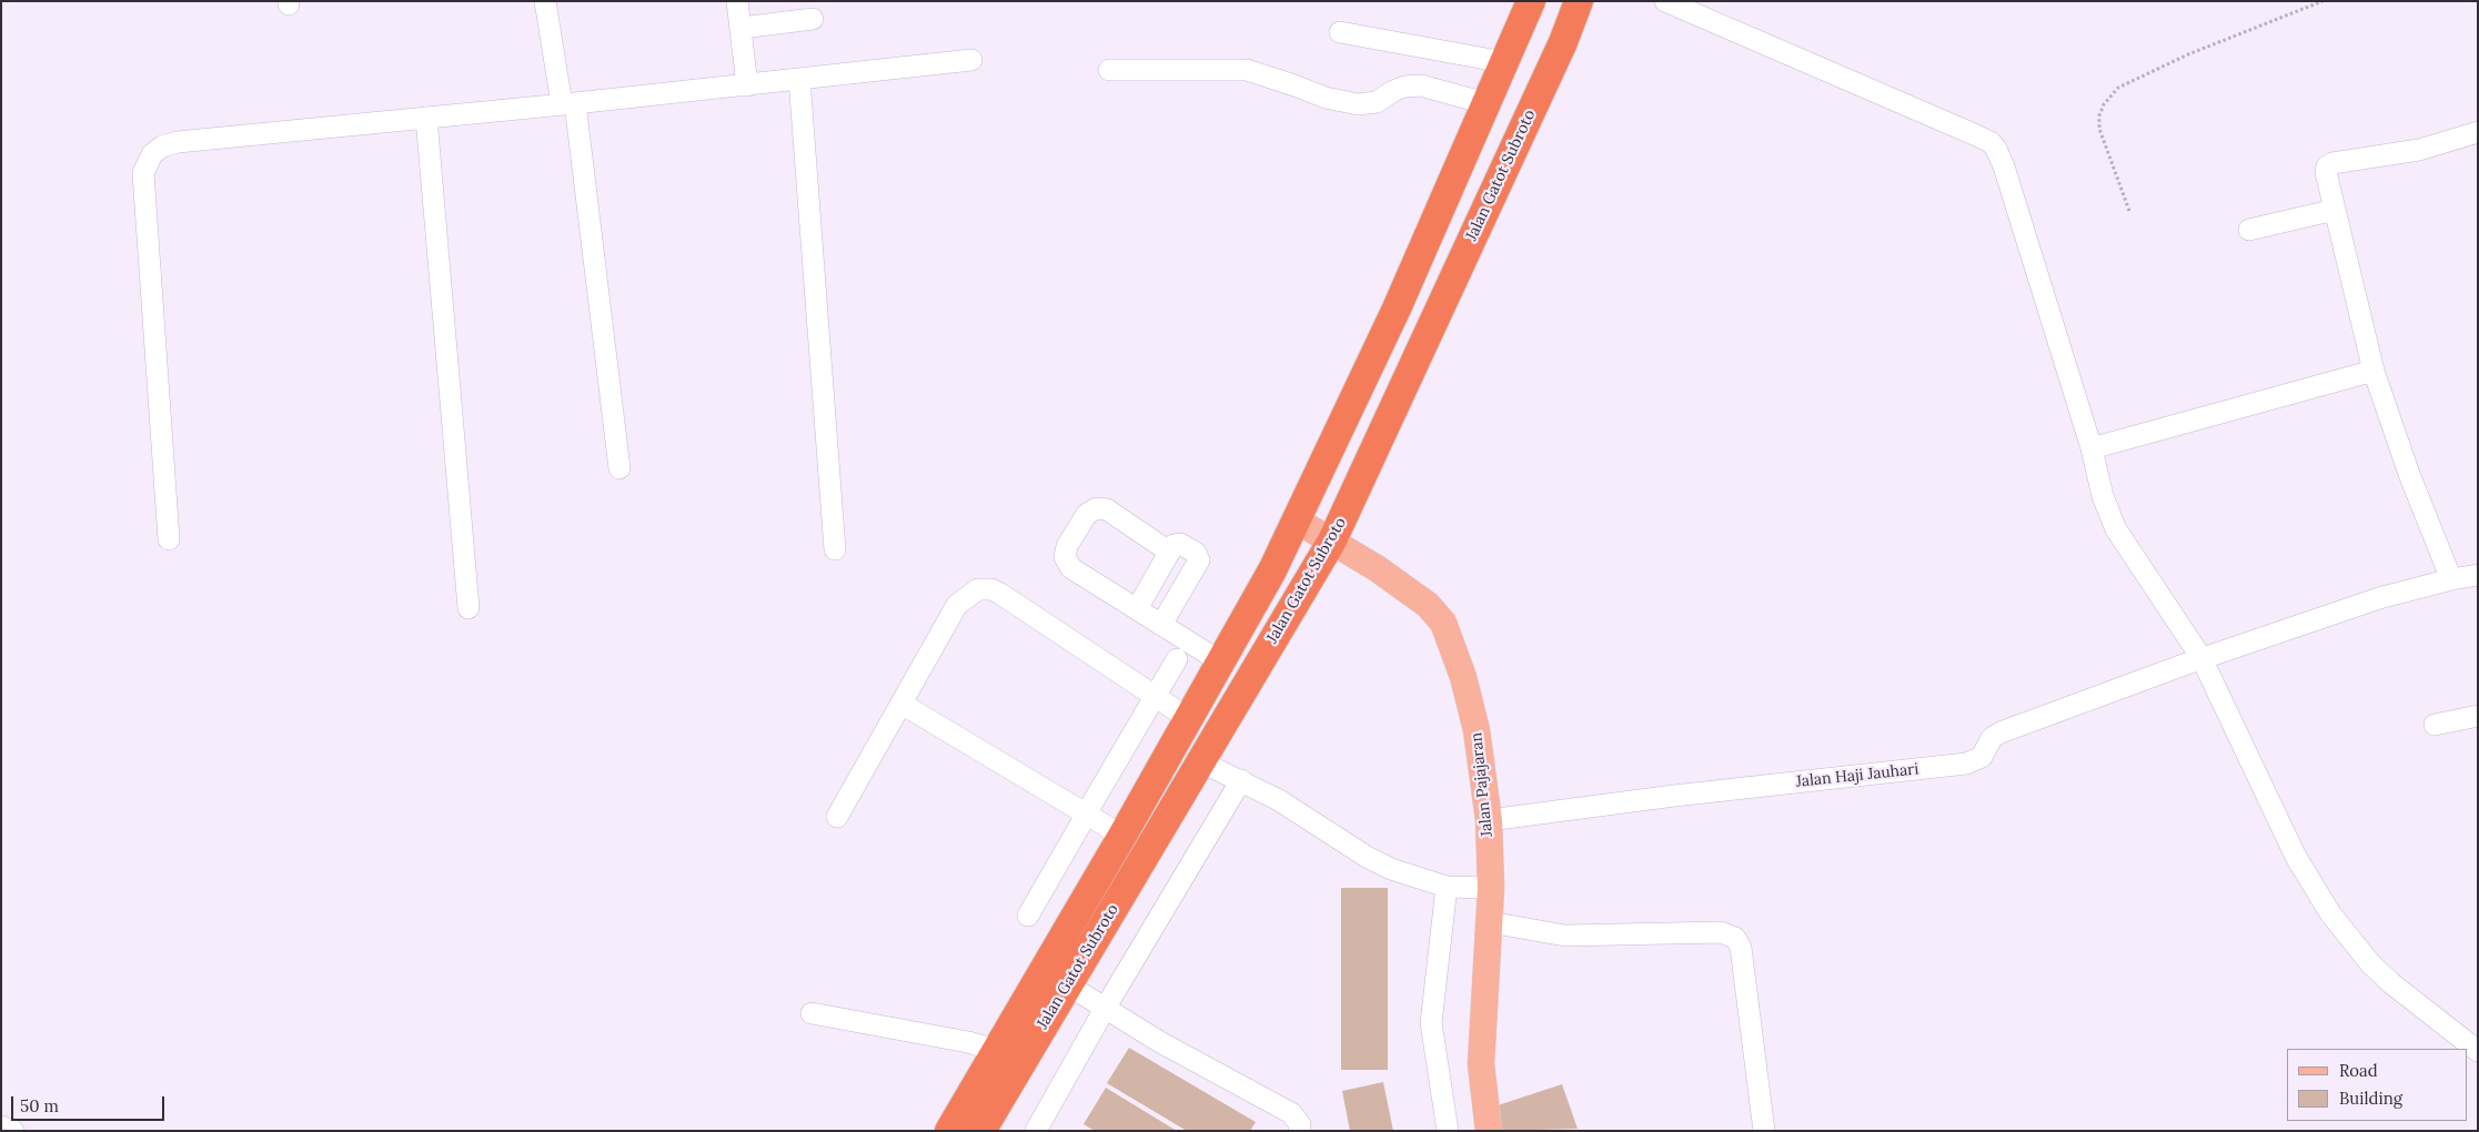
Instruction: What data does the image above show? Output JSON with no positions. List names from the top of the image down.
{
  "streets": {
    "highway": ["Jalan Gatot Subroto"],
    "main road": ["Jalan Pajajaran"],
    "street": ["Jalan Haji Jauhari"]
  },
  "crossings": [
    ["Jalan Gatot Subroto", "Jalan Pajajaran"],
    ["Jalan Haji Jauhari", "Jalan Pajajaran"]
  ],
  "legend": ["Road", "Building"],
  "scale_bar": "50 m"
}
